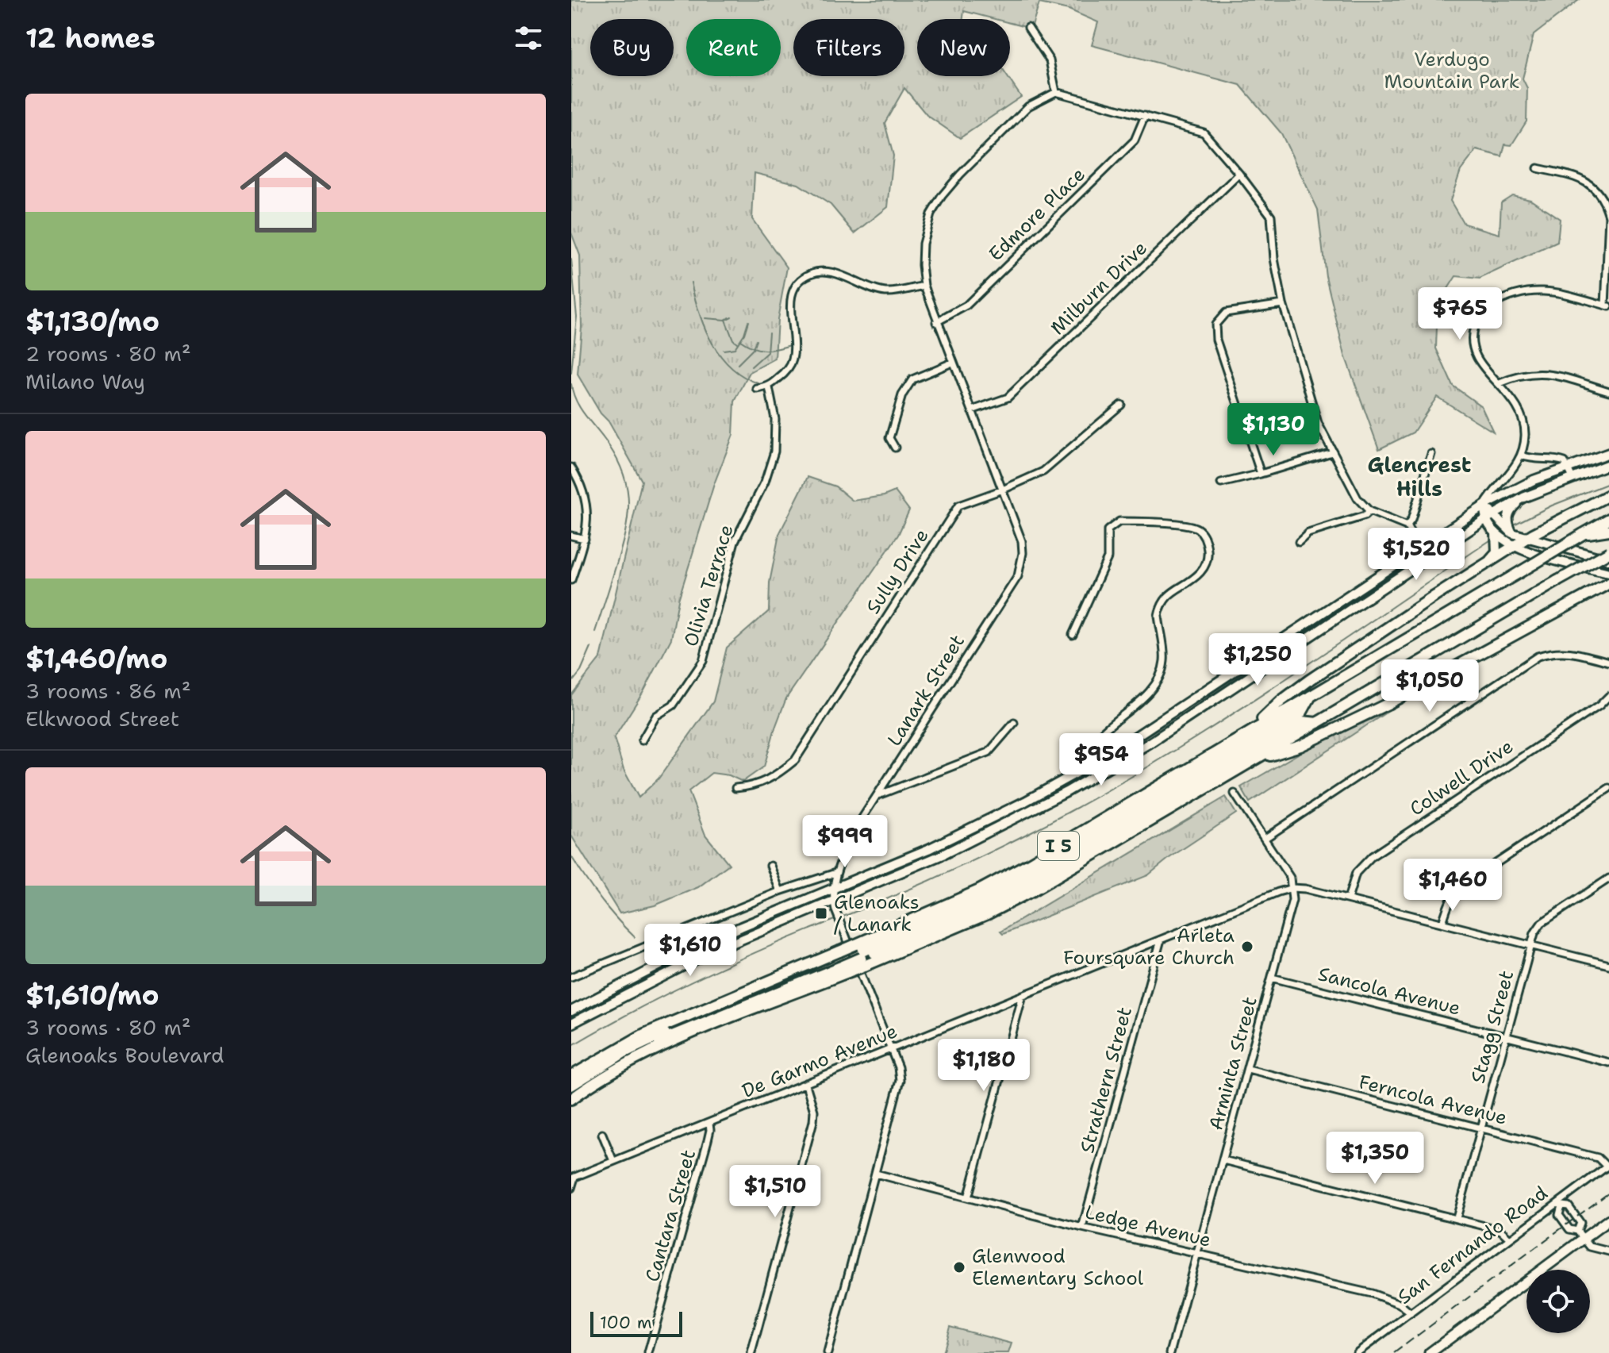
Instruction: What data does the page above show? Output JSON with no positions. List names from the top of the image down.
{
  "streets": {
    "highway": ["I 5"],
    "street": [
      "Edmore Place",
      "Milburn Drive",
      "Sully Drive",
      "Olivia Terrace",
      "Lanark Street",
      "Colwell Drive",
      "Sancola Avenue",
      "Stagg Street",
      "De Garmo Avenue",
      "Arminta Street",
      "Strathern Street",
      "Ferncola Avenue",
      "Cantara Street",
      "Ledge Avenue",
      "San Fernando Road"
    ]
  },
  "crossings": [
    ["Edmore Place", "Lanark Street"],
    ["Milburn Drive", "Lanark Street"],
    ["Sully Drive", "Lanark Street"],
    ["Lanark Street", "De Garmo Avenue"],
    ["Lanark Street", "Ledge Avenue"],
    ["Sancola Avenue", "Stagg Street"],
    ["Sancola Avenue", "Arminta Street"],
    ["Stagg Street", "Ferncola Avenue"],
    ["De Garmo Avenue", "Arminta Street"],
    ["De Garmo Avenue", "Strathern Street"],
    ["De Garmo Avenue", "Cantara Street"],
    ["Arminta Street", "Ferncola Avenue"],
    ["Arminta Street", "Ledge Avenue"],
    ["Strathern Street", "Ledge Avenue"],
    ["Ferncola Avenue", "San Fernando Road"],
    ["Ledge Avenue", "San Fernando Road"]
  ],
  "districts": ["Glencrest Hills"],
  "parks": ["Verdugo Mountain Park"],
  "places": {
    "transit": ["Glenoaks / Lanark"],
    "other": ["Arleta Foursquare Church", "Glenwood Elementary School"]
  },
  "scale_bar": "100 m",
  "page": {
    "heading": "12 homes",
    "chip": [
      "Buy",
      "Rent",
      "Filters",
      "New"
    ],
    "list": [
      {
        "name": "$1,130/mo",
        "note": "2 rooms · 80 m² · Milano Way"
      },
      {
        "name": "$1,460/mo",
        "note": "3 rooms · 86 m² · Elkwood Street"
      },
      {
        "name": "$1,610/mo",
        "note": "3 rooms · 80 m² · Glenoaks Boulevard"
      }
    ],
    "price": [
      "$765",
      "$1,130",
      "$1,520",
      "$1,250",
      "$1,050",
      "$954",
      "$999",
      "$1,460",
      "$1,610",
      "$1,180",
      "$1,350",
      "$1,510"
    ],
    "scale": "100 m"
  }
}
